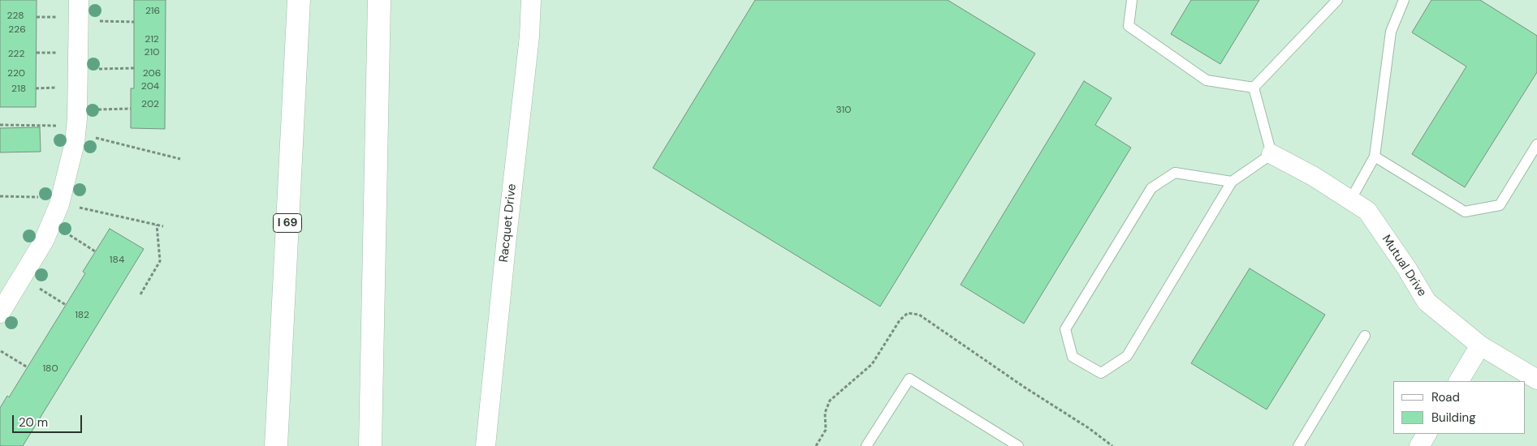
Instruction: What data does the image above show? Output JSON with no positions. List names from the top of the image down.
{
  "streets": {
    "highway": ["I 69"],
    "street": ["Racquet Drive", "Mutual Drive"]
  },
  "house_numbers": [
    "216",
    "228",
    "226",
    "212",
    "210",
    "222",
    "220",
    "206",
    "204",
    "218",
    "202",
    "310",
    "184",
    "182",
    "180"
  ],
  "legend": ["Road", "Building"],
  "scale_bar": "20 m"
}
